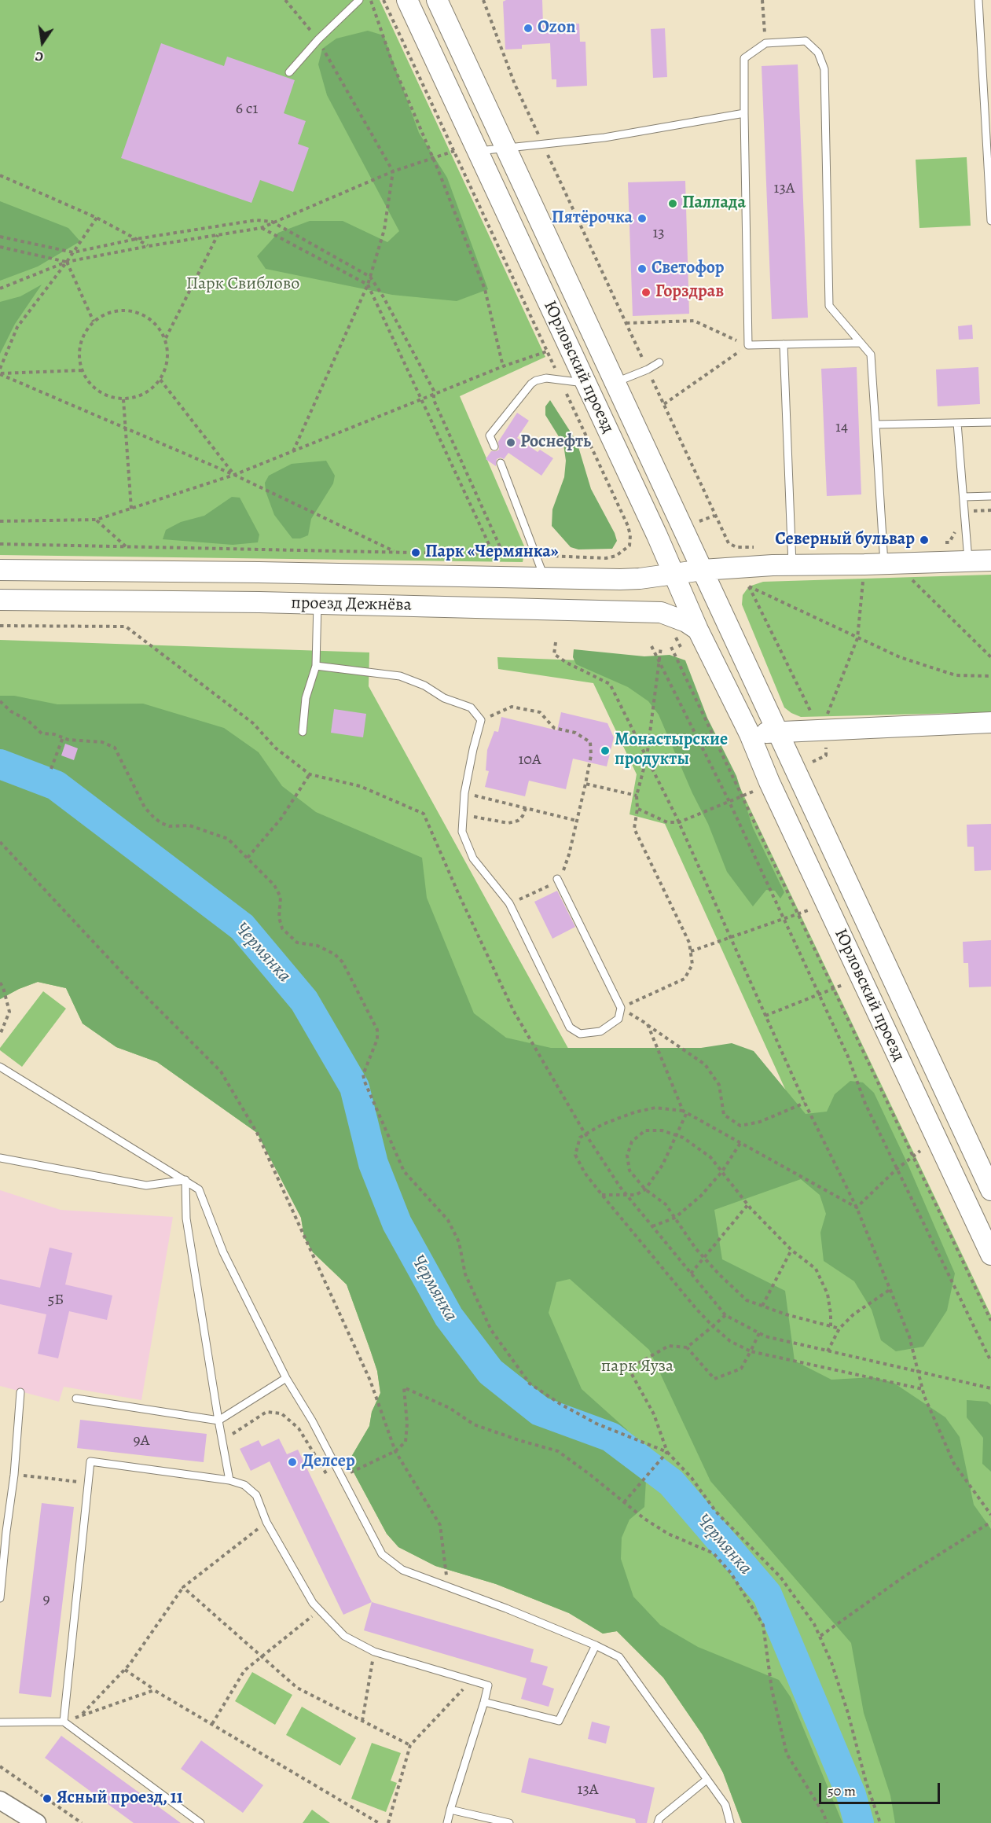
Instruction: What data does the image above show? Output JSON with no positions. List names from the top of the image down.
{
  "streets": {
    "main road": ["Юрловский проезд", "проезд Дежнёва"]
  },
  "crossings": [
    ["Юрловский проезд", "проезд Дежнёва"]
  ],
  "water": ["Чермянка"],
  "parks": ["Парк Свиблово", "парк Яуза"],
  "places": [
    "Ozon",
    "Паллада",
    "Пятёрочка",
    "Светофор",
    "Горздрав",
    "Роснефть",
    "Северный бульвар",
    "Парк «Чермянка»",
    "Монастырские продукты",
    "Делсер",
    "Ясный проезд, 11"
  ],
  "house_numbers": [
    "6 с1",
    "13А",
    "13",
    "14",
    "10А",
    "5Б",
    "9А",
    "9",
    "13А"
  ],
  "scale_bar": "50 m",
  "north": "bottom"
}
